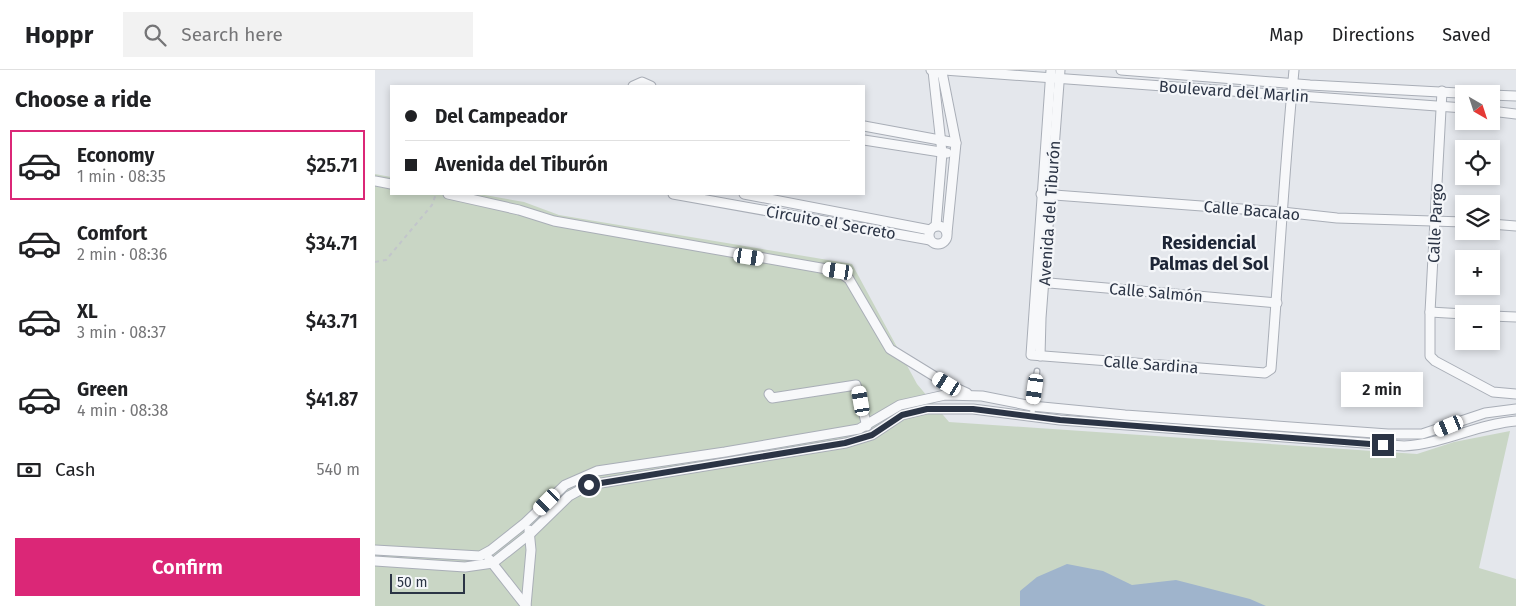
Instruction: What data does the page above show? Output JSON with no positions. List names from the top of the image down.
{
  "streets": {
    "street": [
      "Boulevard del Marlin",
      "Calle Bacalao",
      "Avenida del Tiburón",
      "Circuito el Secreto",
      "Calle Pargo",
      "Calle Salmón",
      "Calle Sardina"
    ]
  },
  "crossings": [
    ["Boulevard del Marlin", "Avenida del Tiburón"],
    ["Boulevard del Marlin", "Calle Pargo"],
    ["Calle Bacalao", "Avenida del Tiburón"],
    ["Calle Bacalao", "Calle Pargo"],
    ["Avenida del Tiburón", "Calle Salmón"],
    ["Avenida del Tiburón", "Calle Sardina"],
    ["Calle Salmón", "Calle Sardina"]
  ],
  "districts": ["Residencial Palmas del Sol"],
  "scale_bar": "50 m",
  "north": "bottom right",
  "page": {
    "header": "Hoppr",
    "search": "Search here",
    "nav": ["Map", "Directions", "Saved"],
    "heading": "Choose a ride",
    "map_buttons": ["+", "−"],
    "banner": ["Del Campeador", "Avenida del Tiburón"],
    "list": [
      {
        "name": "Economy",
        "note": "1 min · 08:35",
        "value": "$25.71"
      },
      {
        "name": "Comfort",
        "note": "2 min · 08:36",
        "value": "$34.71"
      },
      {
        "name": "XL",
        "note": "3 min · 08:37",
        "value": "$43.71"
      },
      {
        "name": "Green",
        "note": "4 min · 08:38",
        "value": "$41.87"
      }
    ],
    "bubble": "2 min",
    "pay": ["Cash", "540 m"],
    "buttons": "Confirm",
    "scale": "50 m"
  }
}
